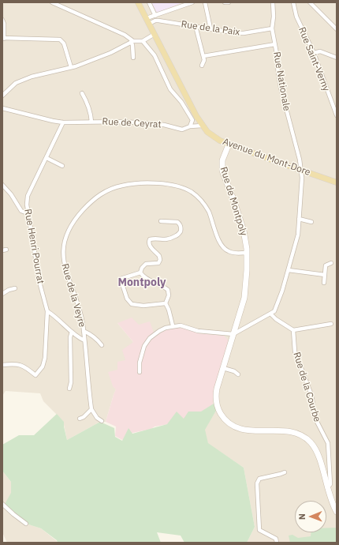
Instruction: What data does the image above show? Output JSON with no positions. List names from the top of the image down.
{
  "streets": {
    "main road": ["Avenue du Mont-Dore"],
    "street": [
      "Rue de la Paix",
      "Rue Saint-Verny",
      "Rue Nationale",
      "Rue de Ceyrat",
      "Rue de Montpoly",
      "Rue Henri Pourrat",
      "Rue de la Veyre",
      "Rue de la Courbe"
    ]
  },
  "crossings": [
    ["Rue de la Paix", "Rue Nationale"],
    ["Rue Nationale", "Avenue du Mont-Dore"],
    ["Rue de Ceyrat", "Avenue du Mont-Dore"],
    ["Rue de Ceyrat", "Rue Henri Pourrat"],
    ["Avenue du Mont-Dore", "Rue de Montpoly"],
    ["Rue de Montpoly", "Rue de la Veyre"],
    ["Rue de Montpoly", "Rue de la Courbe"]
  ],
  "districts": ["Montpoly"],
  "north": "left"
}
